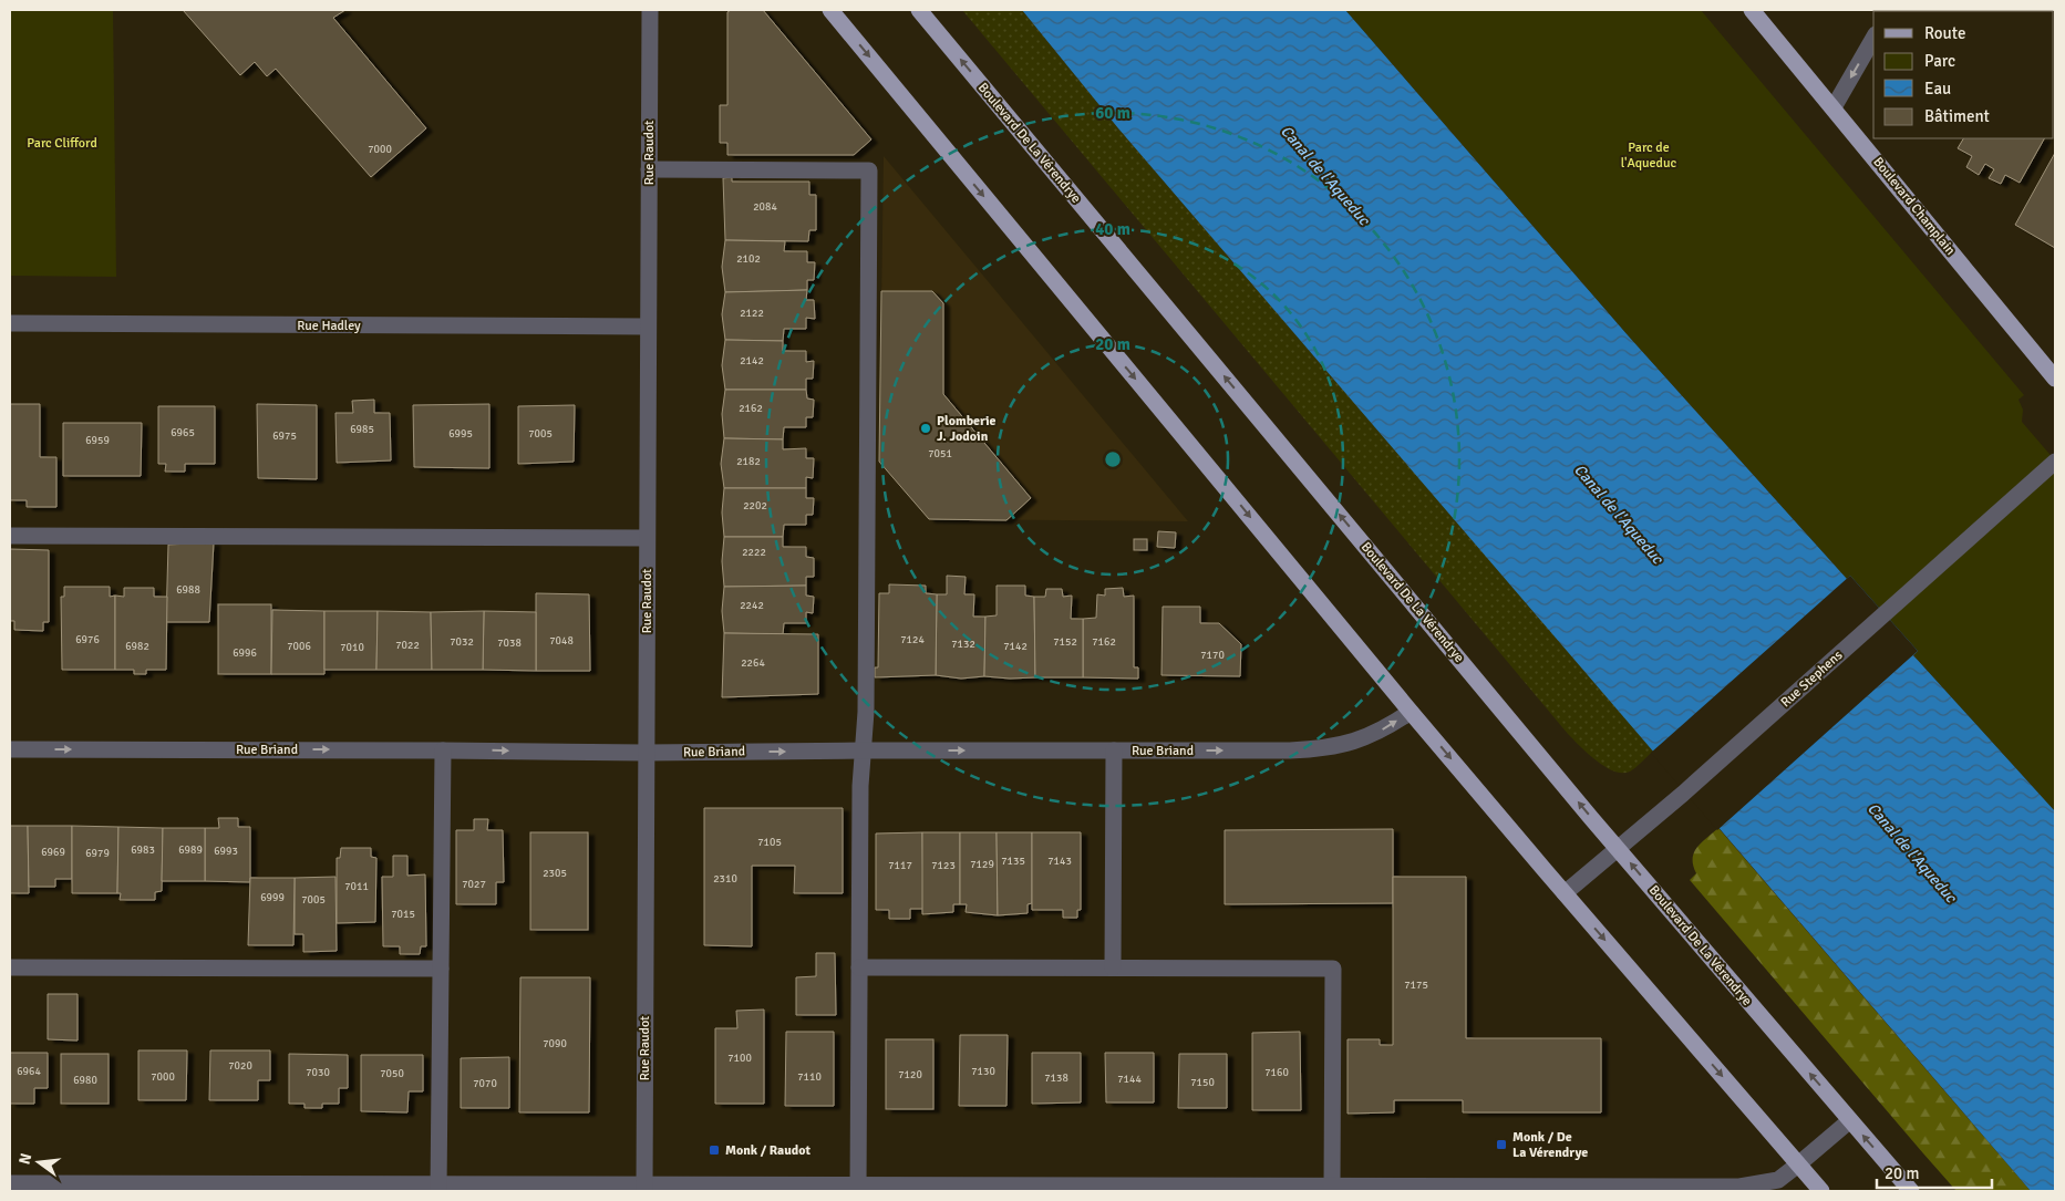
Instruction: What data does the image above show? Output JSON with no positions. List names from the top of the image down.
{
  "streets": {
    "main road": ["Boulevard De La Vérendrye", "Boulevard Champlain"],
    "street": [
      "Rue Raudot",
      "Rue Hadley",
      "Rue Stephens",
      "Rue Briand"
    ]
  },
  "crossings": [
    ["Boulevard De La Vérendrye", "Rue Stephens"],
    ["Rue Raudot", "Rue Hadley"],
    ["Rue Raudot", "Rue Briand"]
  ],
  "one_way": ["Rue Briand"],
  "water": ["Canal de l'Aqueduc"],
  "parks": ["Parc Clifford", "Parc de l'Aqueduc"],
  "places": {
    "other": ["Plomberie J. Jodoin"],
    "transit": ["Monk / De La Vérendrye", "Monk / Raudot"]
  },
  "house_numbers": [
    "7000",
    "2084",
    "2102",
    "2122",
    "2142",
    "2162",
    "6985",
    "6965",
    "6995",
    "7005",
    "6975",
    "6959",
    "7051",
    "2182",
    "2202",
    "2222",
    "6988",
    "2242",
    "6976",
    "7124",
    "7048",
    "7032",
    "7152",
    "7162",
    "7038",
    "7132",
    "7022",
    "6982",
    "7006",
    "7142",
    "7010",
    "6996",
    "7170",
    "2264",
    "7105",
    "6983",
    "6989",
    "6993",
    "6969",
    "6979",
    "7135",
    "7143",
    "7129",
    "7117",
    "7123",
    "2305",
    "2310",
    "7027",
    "7011",
    "6999",
    "7005",
    "7015",
    "7175",
    "7090",
    "7100",
    "7020",
    "6964",
    "7130",
    "7030",
    "7160",
    "7050",
    "7120",
    "7000",
    "7110",
    "7138",
    "7144",
    "6980",
    "7150",
    "7070"
  ],
  "legend": [
    "Route",
    "Parc",
    "Eau",
    "Bâtiment"
  ],
  "scale_bar": "20 m",
  "north": "left",
  "rings": ["60 m", "40 m", "20 m"]
}
